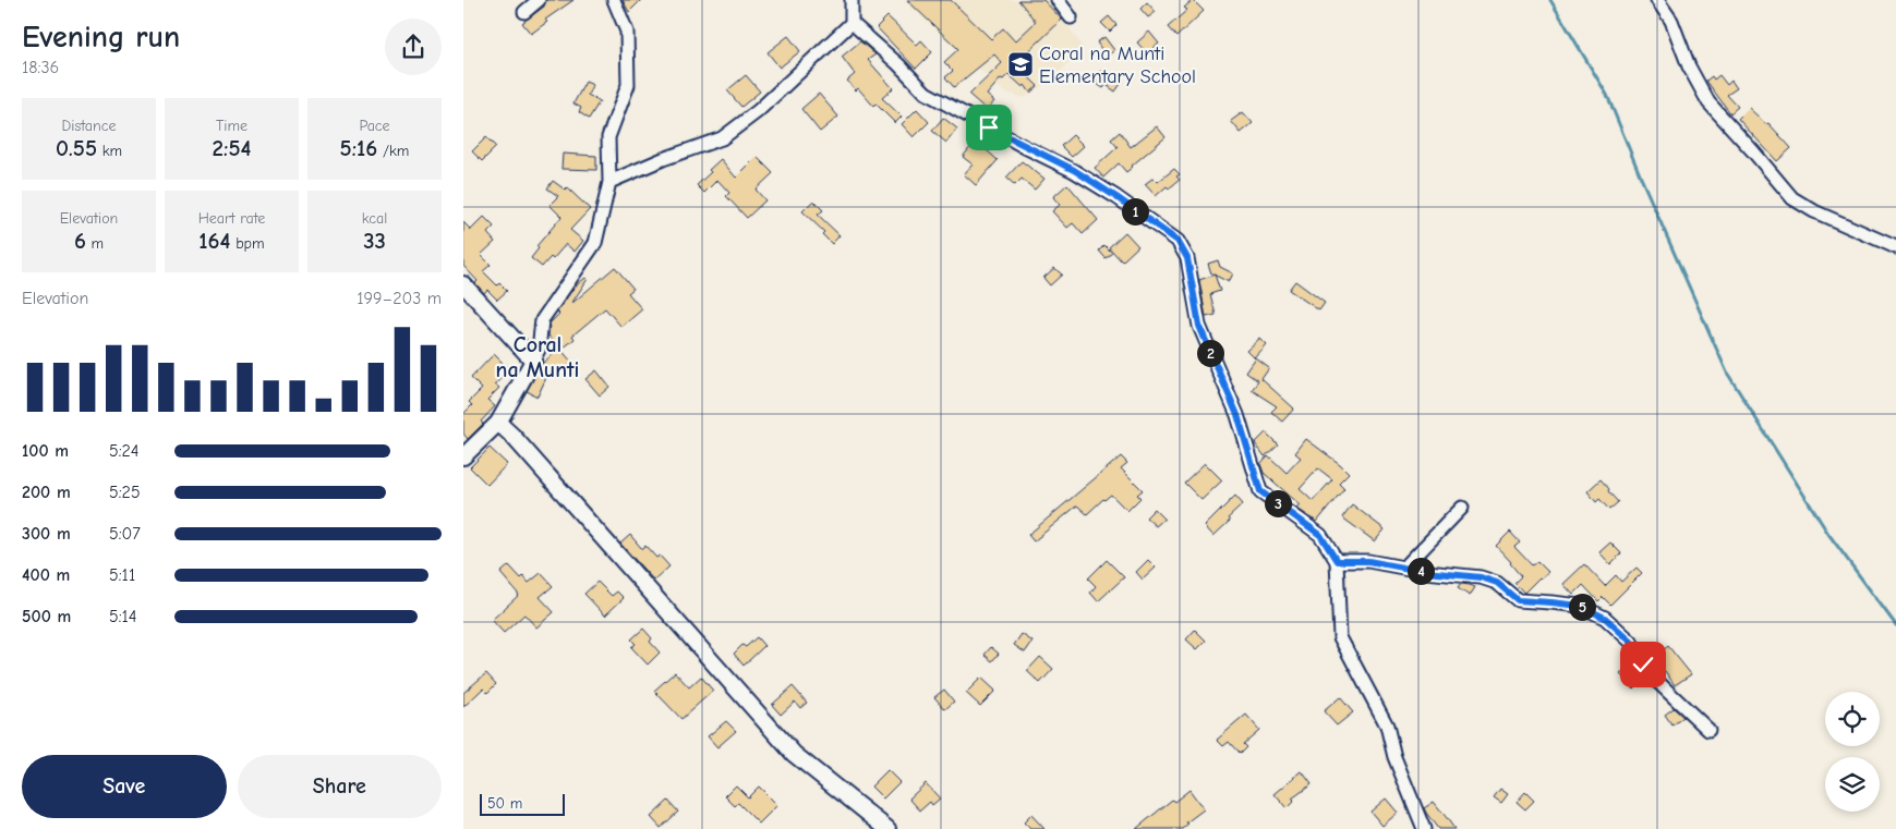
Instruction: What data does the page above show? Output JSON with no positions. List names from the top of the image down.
{
  "districts": ["Coral na Munti"],
  "places": {
    "school or university": ["Coral na Munti Elementary School"]
  },
  "scale_bar": "50 m",
  "page": {
    "heading": ["Evening run", "18:36"],
    "stats": [
      ["Distance", "0.55 km"],
      ["Time", "2:54"],
      ["Pace", "5:16 /km"],
      ["Elevation", "6 m"],
      ["Heart rate", "164 bpm"],
      ["kcal", "33"]
    ],
    "pins": [
      "1",
      "2",
      "3",
      "4",
      "5"
    ],
    "chart": ["Elevation", "199–203 m"],
    "list": [
      {
        "name": "100 m",
        "note": "5:24"
      },
      {
        "name": "200 m",
        "note": "5:25"
      },
      {
        "name": "300 m",
        "note": "5:07"
      },
      {
        "name": "400 m",
        "note": "5:11"
      },
      {
        "name": "500 m",
        "note": "5:14"
      }
    ],
    "buttons": ["Save", "Share"],
    "scale": "50 m"
  }
}
